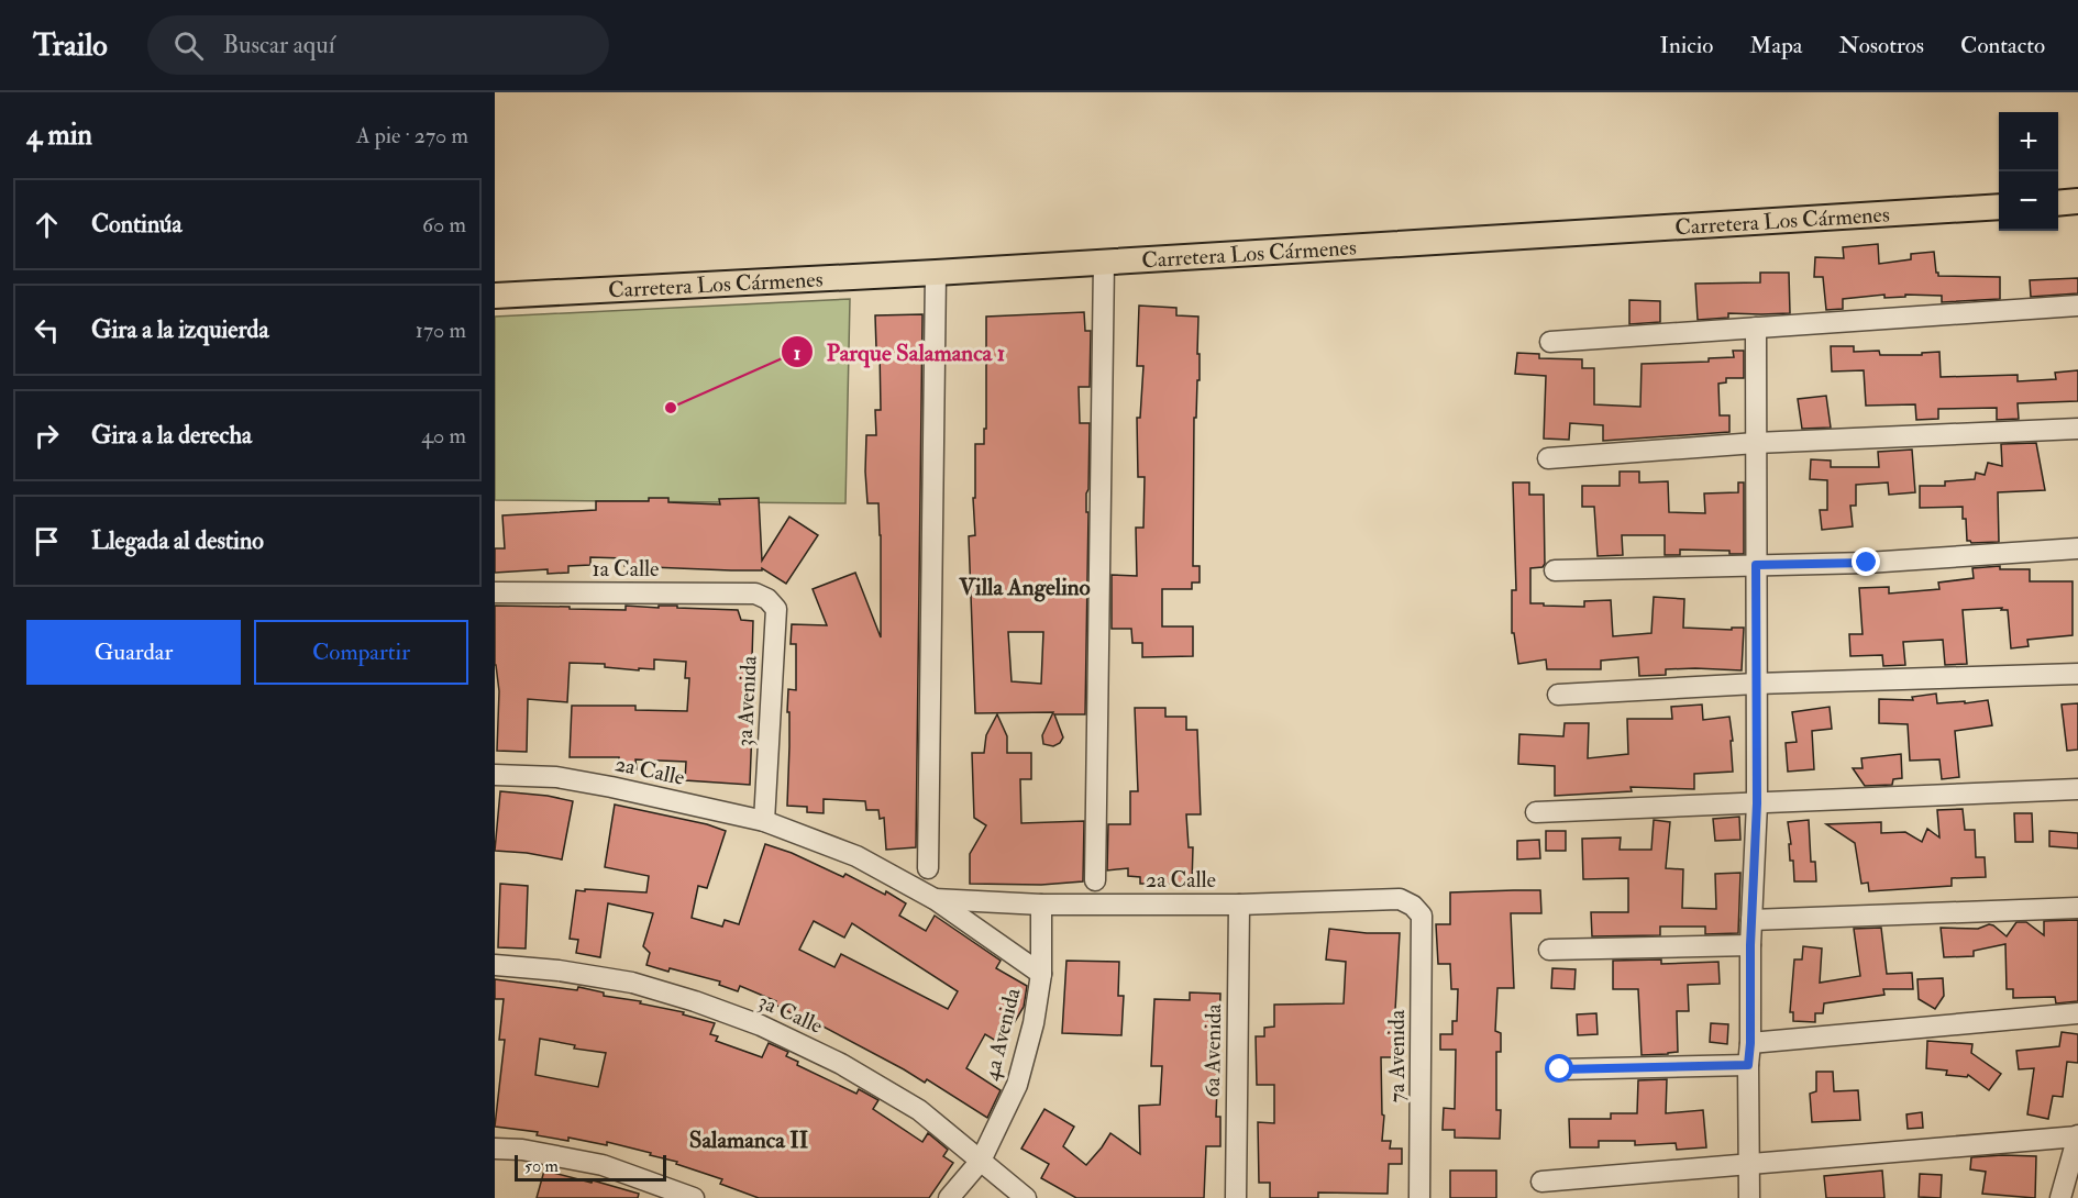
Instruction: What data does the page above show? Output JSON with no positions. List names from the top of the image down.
{
  "streets": {
    "main road": ["Carretera Los Cármenes"],
    "street": [
      "1a Calle",
      "3a Avenida",
      "2a Calle",
      "3a Calle",
      "4a Avenida",
      "6a Avenida",
      "7a Avenida"
    ]
  },
  "crossings": [
    ["1a Calle", "3a Avenida"],
    ["3a Avenida", "2a Calle"],
    ["2a Calle", "4a Avenida"],
    ["2a Calle", "6a Avenida"],
    ["2a Calle", "7a Avenida"],
    ["3a Calle", "4a Avenida"]
  ],
  "districts": ["Villa Angelino", "Salamanca II"],
  "places": ["Parque Salamanca 1"],
  "scale_bar": "50 m",
  "page": {
    "header": "Trailo",
    "search": "Buscar aquí",
    "nav": [
      "Inicio",
      "Mapa",
      "Nosotros",
      "Contacto"
    ],
    "heading": ["4 min", "A pie · 270 m"],
    "map_buttons": ["+", "−"],
    "list": [
      ["Continúa", "60 m"],
      ["Gira a la izquierda", "170 m"],
      ["Gira a la derecha", "40 m"],
      "Llegada al destino"
    ],
    "buttons": ["Guardar", "Compartir"],
    "scale": "50 m"
  }
}
